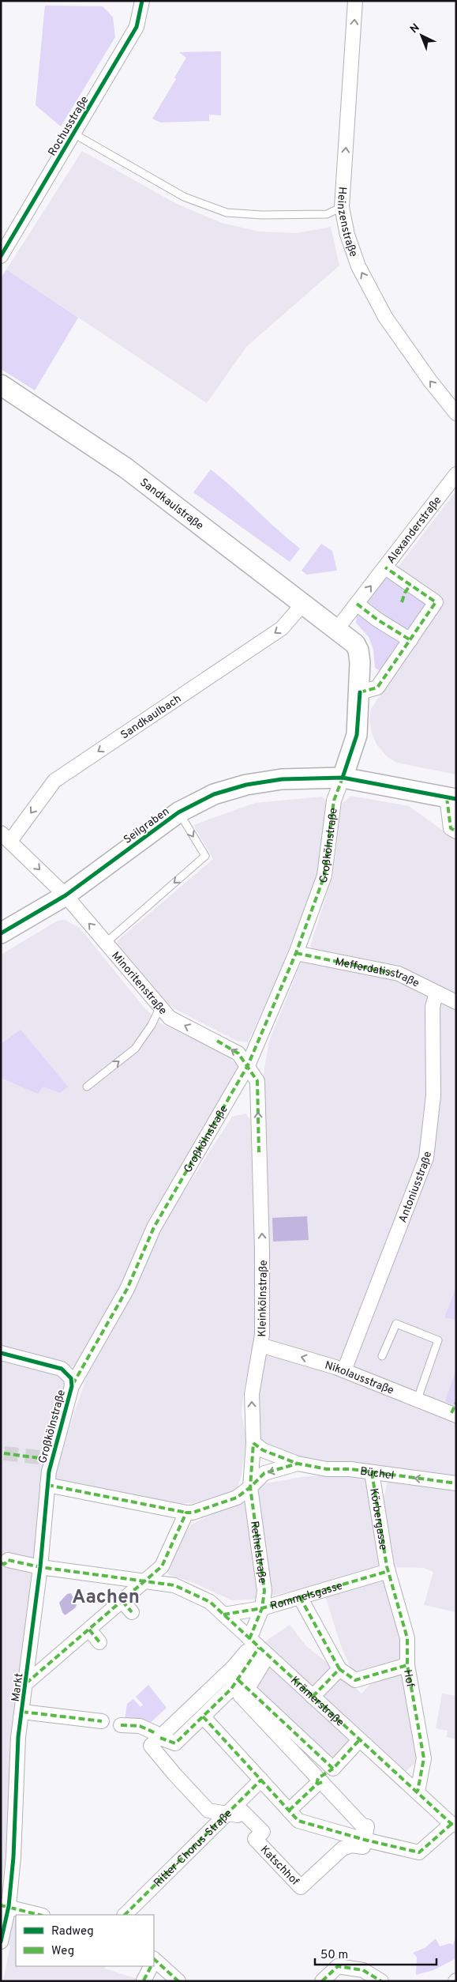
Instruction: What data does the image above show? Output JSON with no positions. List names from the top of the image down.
{
  "streets": {
    "street": [
      "Rochusstraße",
      "Heinzenstraße",
      "Sandkaulstraße",
      "Alexanderstraße",
      "Sandkaulbach",
      "Seilgraben",
      "Großkölnstraße",
      "Mefferdatisstraße",
      "Minoritenstraße",
      "Antoniusstraße",
      "Kleinkölnstraße",
      "Nikolausstraße",
      "Büchel",
      "Körbergasse",
      "Rethelstraße",
      "Rommelsgasse",
      "Hof",
      "Markt",
      "Krämerstraße",
      "Ritter-Chorus-Straße",
      "Katschhof"
    ]
  },
  "crossings": [
    ["Rochusstraße", "Heinzenstraße"],
    ["Sandkaulstraße", "Alexanderstraße"],
    ["Sandkaulstraße", "Sandkaulbach"],
    ["Seilgraben", "Großkölnstraße"],
    ["Seilgraben", "Minoritenstraße"],
    ["Großkölnstraße", "Mefferdatisstraße"],
    ["Großkölnstraße", "Minoritenstraße"],
    ["Großkölnstraße", "Kleinkölnstraße"],
    ["Großkölnstraße", "Markt"],
    ["Mefferdatisstraße", "Antoniusstraße"],
    ["Minoritenstraße", "Kleinkölnstraße"],
    ["Antoniusstraße", "Nikolausstraße"],
    ["Kleinkölnstraße", "Nikolausstraße"],
    ["Kleinkölnstraße", "Büchel"],
    ["Büchel", "Körbergasse"],
    ["Büchel", "Rethelstraße"],
    ["Büchel", "Markt"],
    ["Körbergasse", "Rommelsgasse"],
    ["Körbergasse", "Hof"],
    ["Rethelstraße", "Rommelsgasse"],
    ["Rethelstraße", "Krämerstraße"],
    ["Rethelstraße", "Katschhof"],
    ["Rommelsgasse", "Hof"],
    ["Rommelsgasse", "Krämerstraße"],
    ["Hof", "Krämerstraße"],
    ["Markt", "Krämerstraße"],
    ["Krämerstraße", "Katschhof"],
    ["Ritter-Chorus-Straße", "Katschhof"]
  ],
  "one_way": [
    "Heinzenstraße",
    "Sandkaulbach",
    "Minoritenstraße",
    "Kleinkölnstraße",
    "Nikolausstraße",
    "Büchel"
  ],
  "districts": ["Aachen"],
  "legend": ["Radweg", "Weg"],
  "scale_bar": "50 m",
  "north": "top left"
}
